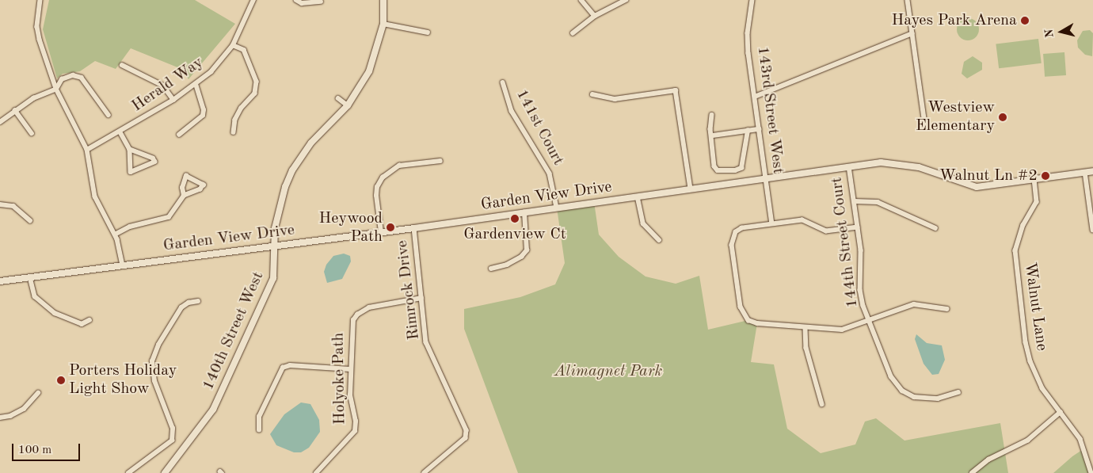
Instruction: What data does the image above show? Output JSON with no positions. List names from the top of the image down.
{
  "streets": {
    "street": [
      "Herald Way",
      "143rd Street West",
      "141st Court",
      "Garden View Drive",
      "144th Street Court",
      "Rimrock Drive",
      "Walnut Lane",
      "140th Street West",
      "Holyoke Path"
    ]
  },
  "crossings": [
    ["143rd Street West", "Garden View Drive"],
    ["141st Court", "Garden View Drive"],
    ["Garden View Drive", "144th Street Court"],
    ["Garden View Drive", "Rimrock Drive"],
    ["Garden View Drive", "Walnut Lane"],
    ["Garden View Drive", "140th Street West"],
    ["Rimrock Drive", "Holyoke Path"]
  ],
  "parks": ["Alimagnet Park"],
  "places": [
    "Hayes Park Arena",
    "Westview Elementary",
    "Walnut Ln #2",
    "Gardenview Ct",
    "Heywood Path",
    "Porters Holiday Light Show"
  ],
  "scale_bar": "100 m",
  "north": "left"
}
